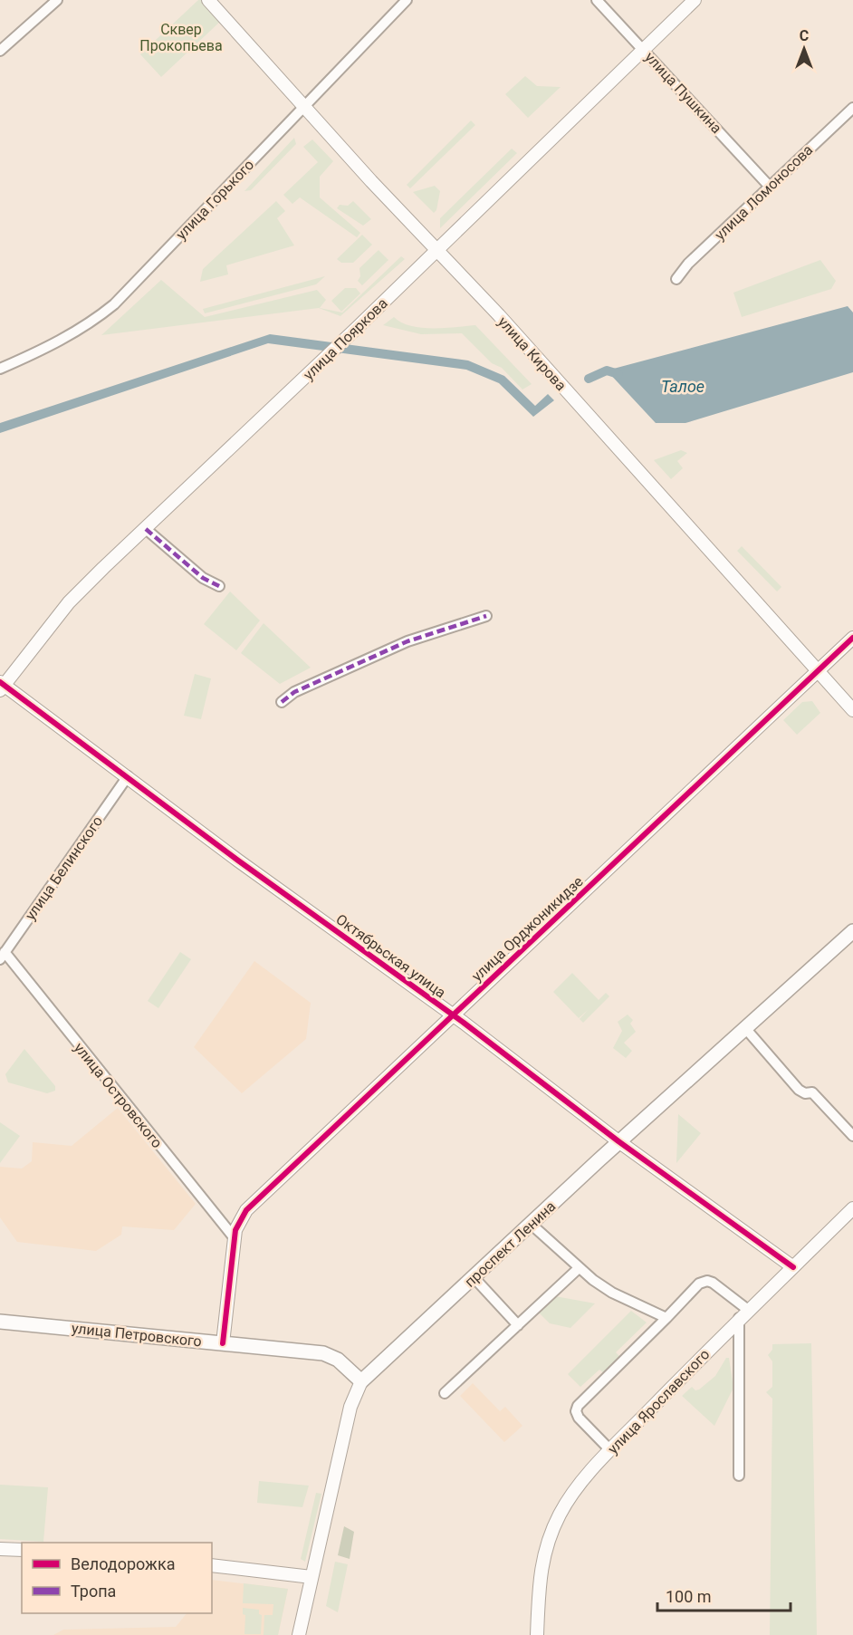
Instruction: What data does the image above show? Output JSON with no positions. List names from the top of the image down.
{
  "streets": {
    "main road": ["проспект Ленина", "улица Петровского"],
    "street": [
      "улица Пушкина",
      "улица Ломоносова",
      "улица Горького",
      "улица Пояркова",
      "улица Кирова",
      "улица Белинского",
      "улица Орджоникидзе",
      "Октябрьская улица",
      "улица Островского",
      "улица Ярославского"
    ]
  },
  "crossings": [
    ["улица Пушкина", "улица Ломоносова"],
    ["улица Пушкина", "улица Пояркова"],
    ["улица Горького", "улица Кирова"],
    ["улица Пояркова", "улица Кирова"],
    ["улица Пояркова", "Октябрьская улица"],
    ["улица Кирова", "улица Орджоникидзе"],
    ["улица Белинского", "Октябрьская улица"],
    ["улица Белинского", "улица Островского"],
    ["улица Орджоникидзе", "Октябрьская улица"],
    ["улица Орджоникидзе", "улица Островского"],
    ["улица Орджоникидзе", "улица Петровского"],
    ["Октябрьская улица", "проспект Ленина"],
    ["Октябрьская улица", "улица Ярославского"],
    ["проспект Ленина", "улица Петровского"]
  ],
  "water": ["Талое"],
  "parks": ["Сквер Прокопьева"],
  "legend": ["Велодорожка", "Тропа"],
  "scale_bar": "100 m",
  "north": "top"
}
